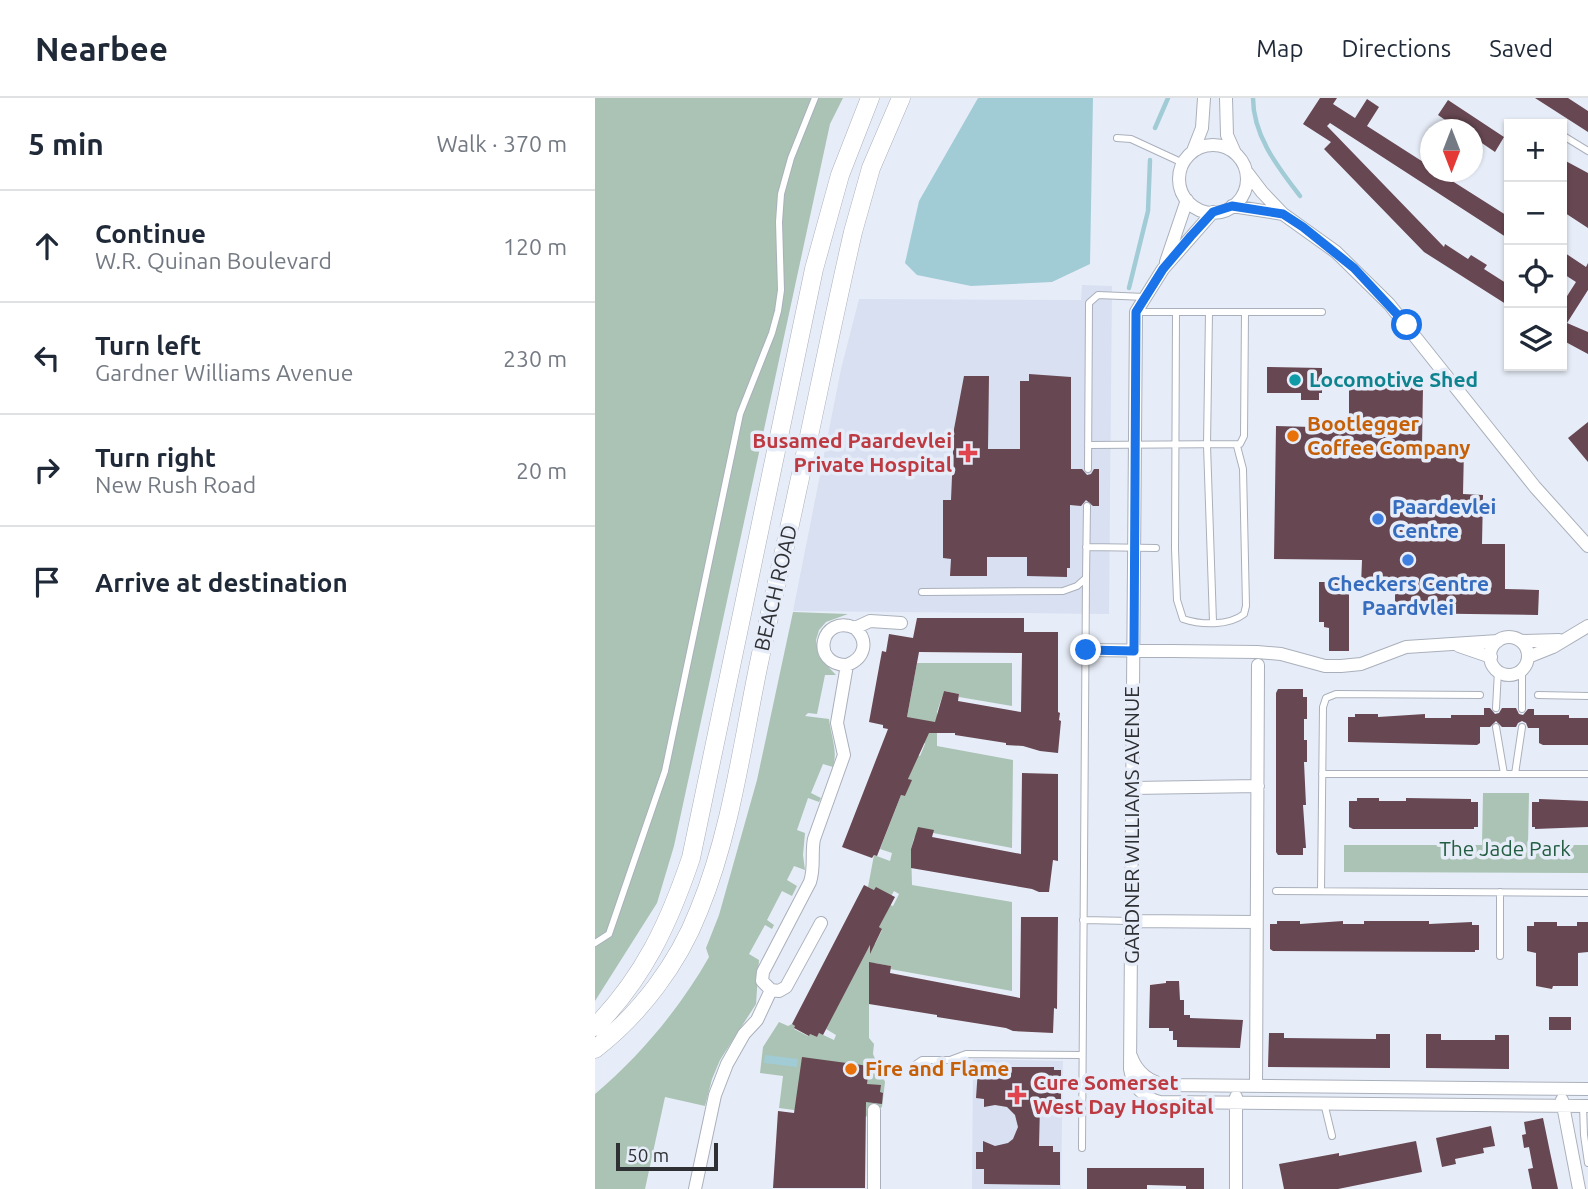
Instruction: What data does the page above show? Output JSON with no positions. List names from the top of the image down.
{
  "streets": {
    "main road": ["BEACH ROAD"],
    "street": ["GARDNER WILLIAMS AVENUE"]
  },
  "parks": ["The Jade Park"],
  "places": {
    "other": [
      "Locomotive Shed",
      "Bootlegger Coffee Company",
      "Paardevlei Centre",
      "Checkers Centre Paardvlei",
      "Fire and Flame"
    ],
    "health": ["Busamed Paardevlei Private Hospital", "Cure Somerset West Day Hospital"]
  },
  "scale_bar": "50 m",
  "north": "bottom",
  "page": {
    "header": "Nearbee",
    "nav": ["Map", "Directions", "Saved"],
    "heading": ["5 min", "Walk · 370 m"],
    "map_buttons": ["+", "−"],
    "list": [
      ["Continue", "W.R. Quinan Boulevard", "120 m"],
      ["Turn left", "Gardner Williams Avenue", "230 m"],
      ["Turn right", "New Rush Road", "20 m"],
      "Arrive at destination"
    ],
    "scale": "50 m"
  }
}
